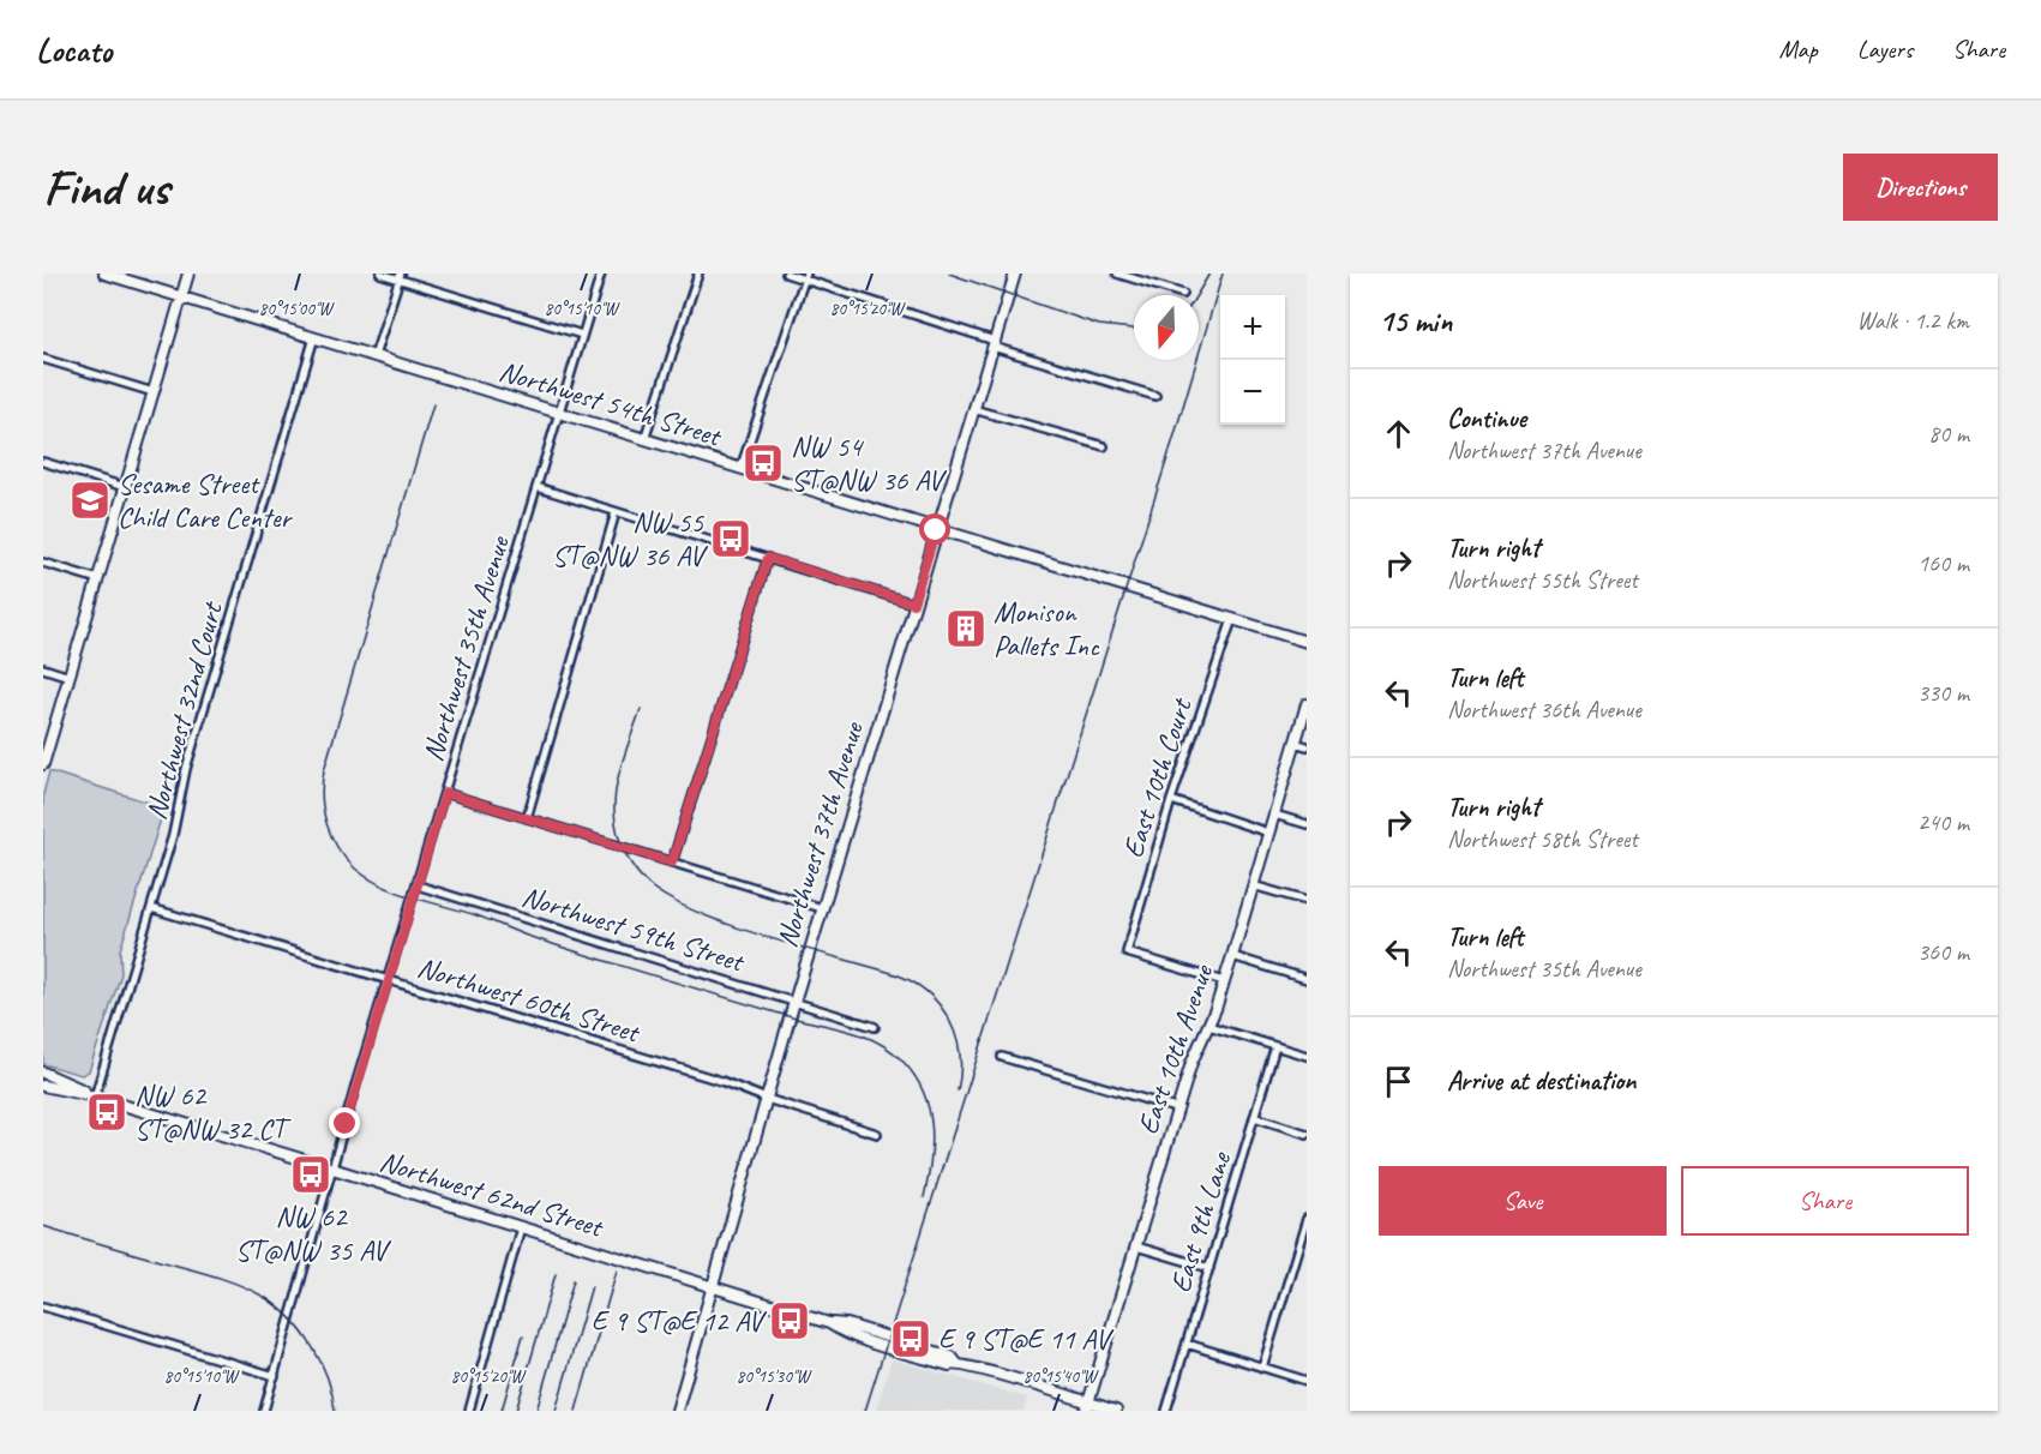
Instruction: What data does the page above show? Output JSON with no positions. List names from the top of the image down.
{
  "streets": {
    "main road": [
      "Northwest 54th Street",
      "Northwest 37th Avenue",
      "East 10th Avenue",
      "Northwest 62nd Street"
    ],
    "street": [
      "Northwest 35th Avenue",
      "Northwest 32nd Court",
      "East 10th Court",
      "Northwest 59th Street",
      "Northwest 60th Street",
      "East 9th Lane"
    ]
  },
  "crossings": [
    ["Northwest 54th Street", "Northwest 35th Avenue"],
    ["Northwest 54th Street", "Northwest 32nd Court"],
    ["Northwest 54th Street", "East 10th Court"],
    ["Northwest 54th Street", "Northwest 37th Avenue"],
    ["Northwest 35th Avenue", "Northwest 59th Street"],
    ["Northwest 35th Avenue", "Northwest 60th Street"],
    ["Northwest 35th Avenue", "Northwest 62nd Street"],
    ["Northwest 32nd Court", "Northwest 60th Street"],
    ["Northwest 32nd Court", "Northwest 62nd Street"],
    ["East 10th Court", "East 10th Avenue"],
    ["Northwest 37th Avenue", "Northwest 59th Street"],
    ["Northwest 37th Avenue", "Northwest 60th Street"],
    ["Northwest 37th Avenue", "Northwest 62nd Street"],
    ["East 10th Avenue", "Northwest 62nd Street"]
  ],
  "places": {
    "bus stop": [
      "NW 54 ST@NW 36 AV",
      "NW 55 ST@NW 36 AV",
      "NW 62 ST@NW 32 CT",
      "NW 62 ST@NW 35 AV",
      "E 9 ST@E 12 AV",
      "E 9 ST@E 11 AV"
    ],
    "school or university": ["Sesame Street Child Care Center"],
    "building": ["Monison Pallets Inc"]
  },
  "north": "bottom",
  "page": {
    "header": "Locato",
    "nav": ["Map", "Layers", "Share"],
    "buttons": [
      "Directions",
      ["Save", "Share"]
    ],
    "title": "Find us",
    "heading": ["15 min", "Walk · 1.2 km"],
    "map_buttons": ["+", "−"],
    "list": [
      ["Continue", "Northwest 37th Avenue", "80 m"],
      ["Turn right", "Northwest 55th Street", "160 m"],
      ["Turn left", "Northwest 36th Avenue", "330 m"],
      ["Turn right", "Northwest 58th Street", "240 m"],
      ["Turn left", "Northwest 35th Avenue", "360 m"],
      "Arrive at destination"
    ]
  },
  "coordinates": [
    "80°15'00\"W",
    "80°15'10\"W",
    "80°15'20\"W",
    "80°15'30\"W",
    "80°15'40\"W"
  ]
}
